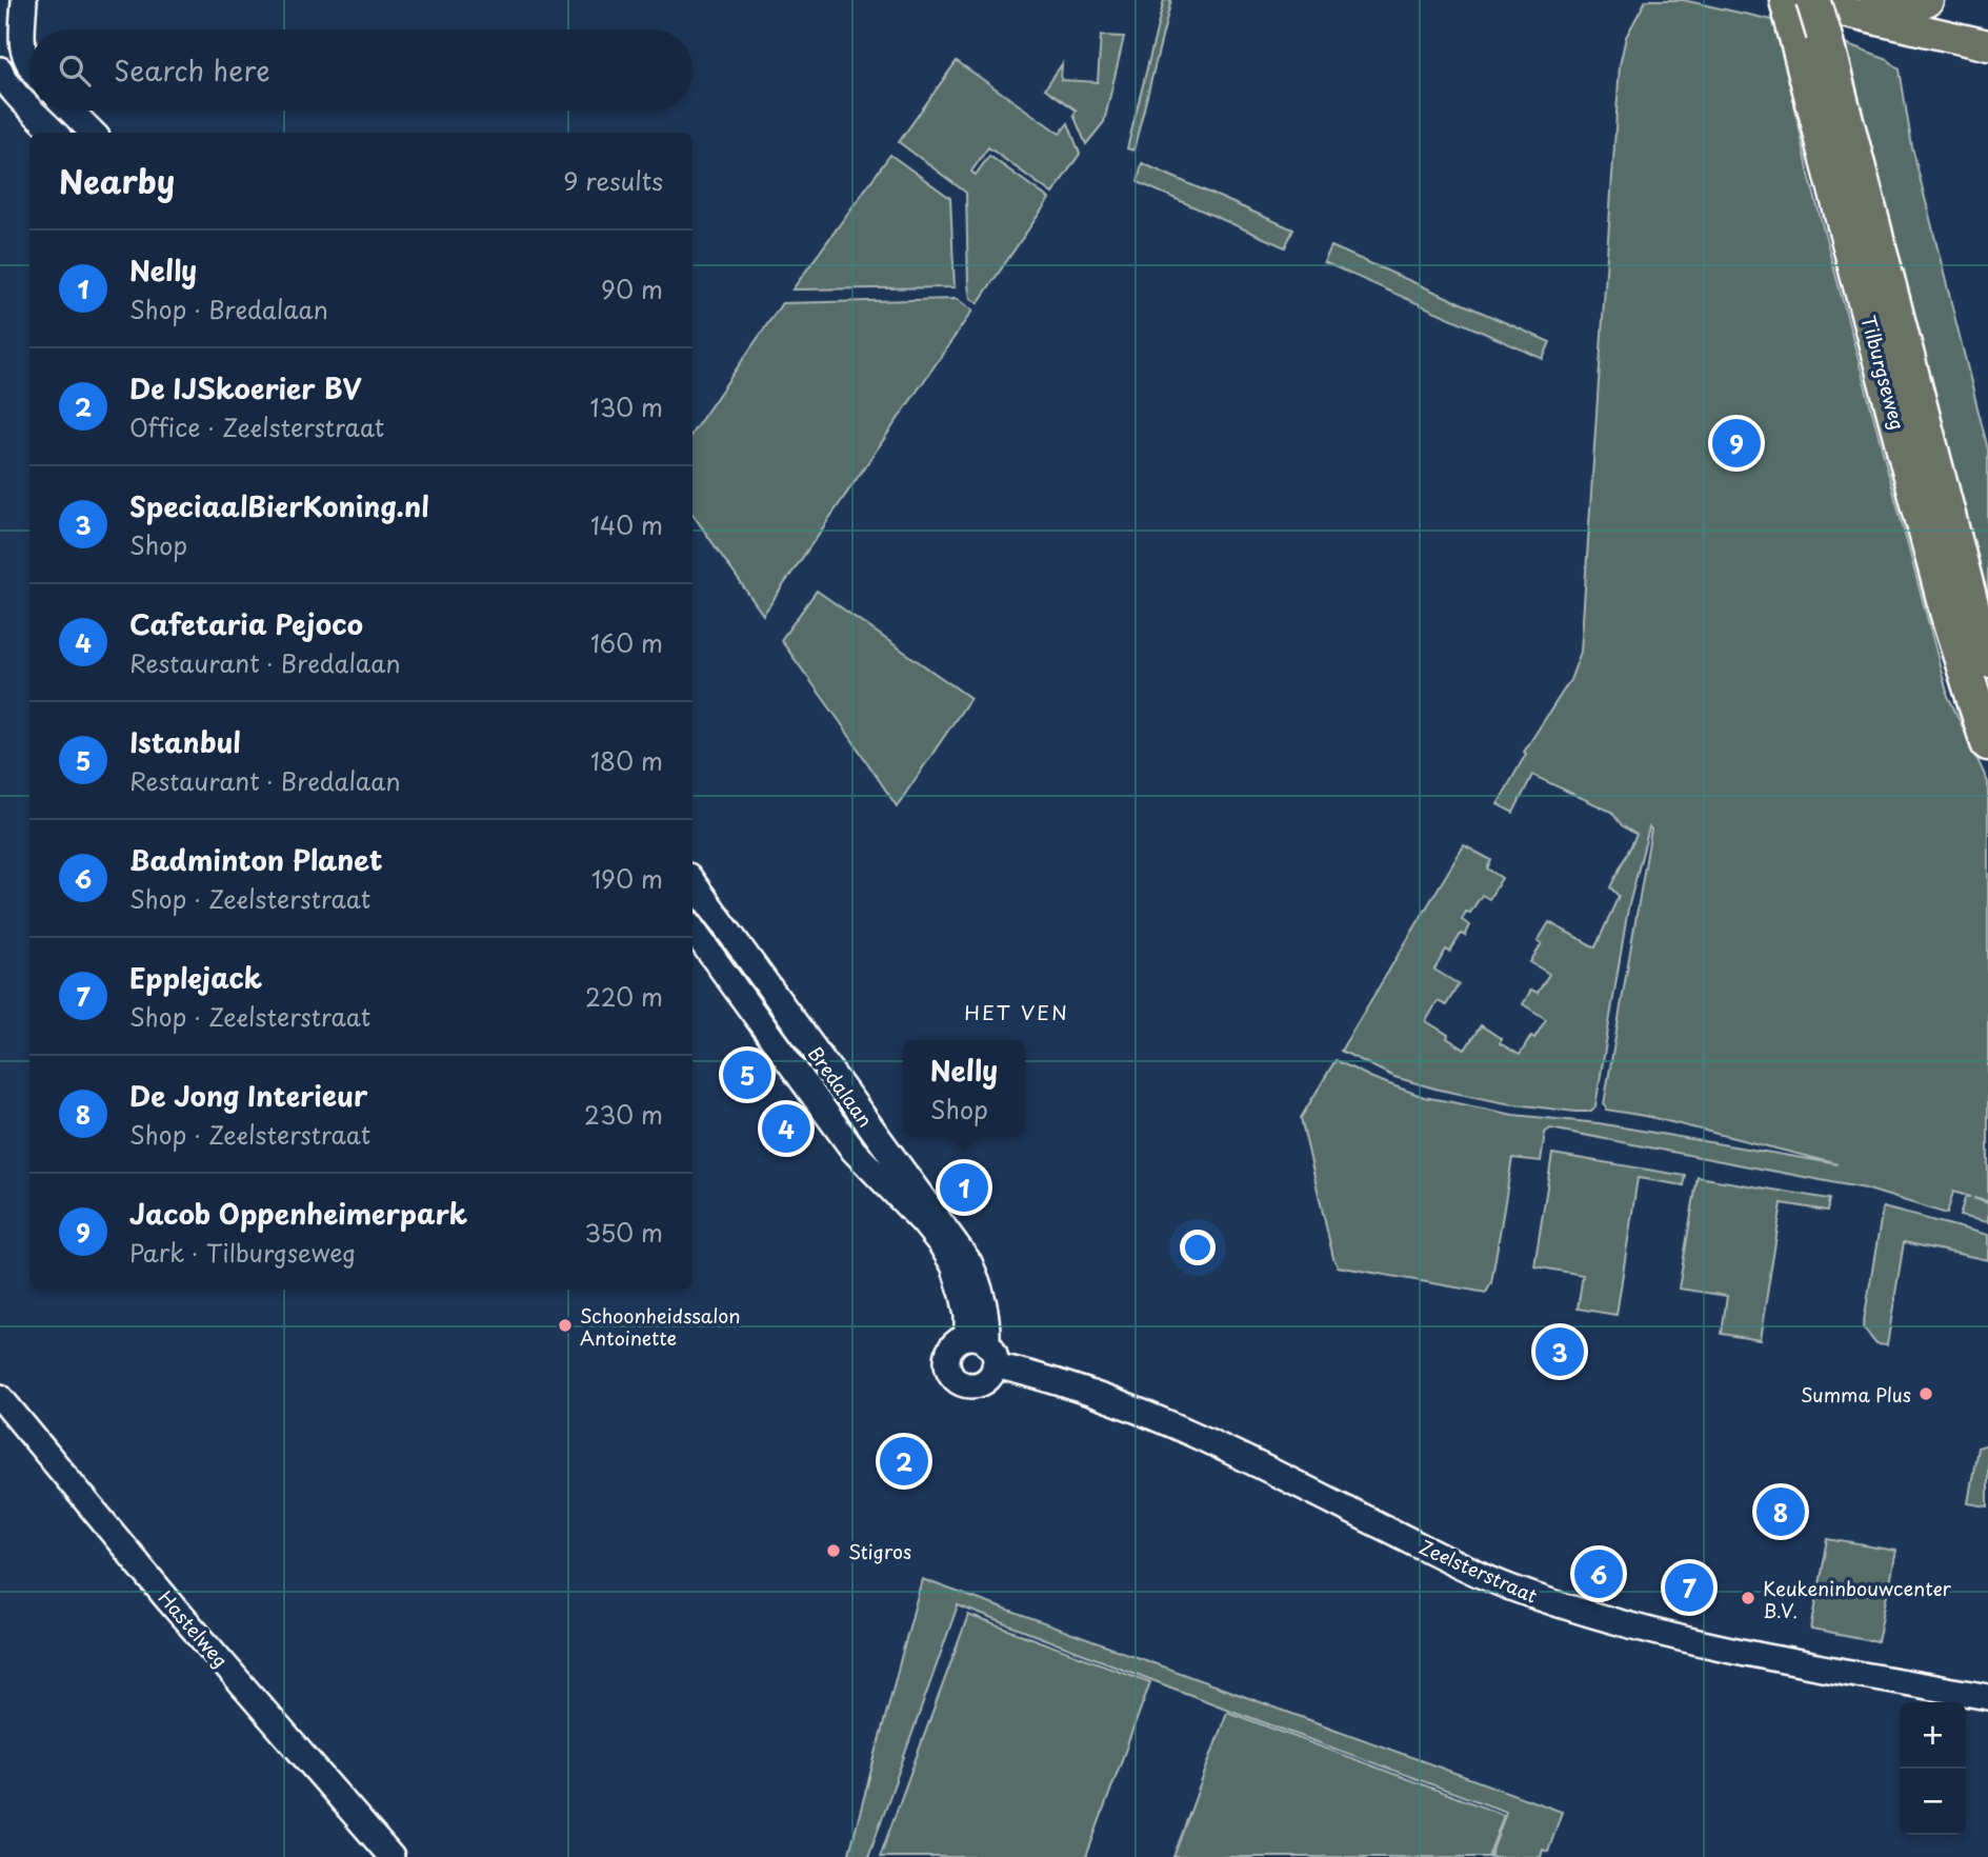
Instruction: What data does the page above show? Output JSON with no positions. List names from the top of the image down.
{
  "streets": {
    "highway": ["Tilburgseweg"],
    "street": ["Bredalaan", "Zeelsterstraat", "Hastelweg"]
  },
  "crossings": [
    ["Bredalaan", "Zeelsterstraat"]
  ],
  "districts": ["HET VEN"],
  "places": [
    "Schoonheidssalon Antoinette",
    "Summa Plus",
    "Stigros",
    "Keukeninbouwcenter B.V."
  ],
  "page": {
    "search": "Search here",
    "heading": ["Nearby", "9 results"],
    "list": [
      {
        "mark": "1",
        "name": "Nelly",
        "note": "Shop · Bredalaan",
        "value": "90 m"
      },
      {
        "mark": "2",
        "name": "De IJSkoerier BV",
        "note": "Office · Zeelsterstraat",
        "value": "130 m"
      },
      {
        "mark": "3",
        "name": "SpeciaalBierKoning.nl",
        "note": "Shop",
        "value": "140 m"
      },
      {
        "mark": "4",
        "name": "Cafetaria Pejoco",
        "note": "Restaurant · Bredalaan",
        "value": "160 m"
      },
      {
        "mark": "5",
        "name": "Istanbul",
        "note": "Restaurant · Bredalaan",
        "value": "180 m"
      },
      {
        "mark": "6",
        "name": "Badminton Planet",
        "note": "Shop · Zeelsterstraat",
        "value": "190 m"
      },
      {
        "mark": "7",
        "name": "Epplejack",
        "note": "Shop · Zeelsterstraat",
        "value": "220 m"
      },
      {
        "mark": "8",
        "name": "De Jong Interieur",
        "note": "Shop · Zeelsterstraat",
        "value": "230 m"
      },
      {
        "mark": "9",
        "name": "Jacob Oppenheimerpark",
        "note": "Park · Tilburgseweg",
        "value": "350 m"
      }
    ],
    "pins": [
      "9",
      "5",
      "4",
      "1",
      "3",
      "2",
      "8",
      "6",
      "7"
    ],
    "popup": ["Nelly", "Shop"],
    "map_buttons": ["+", "−"]
  }
}
